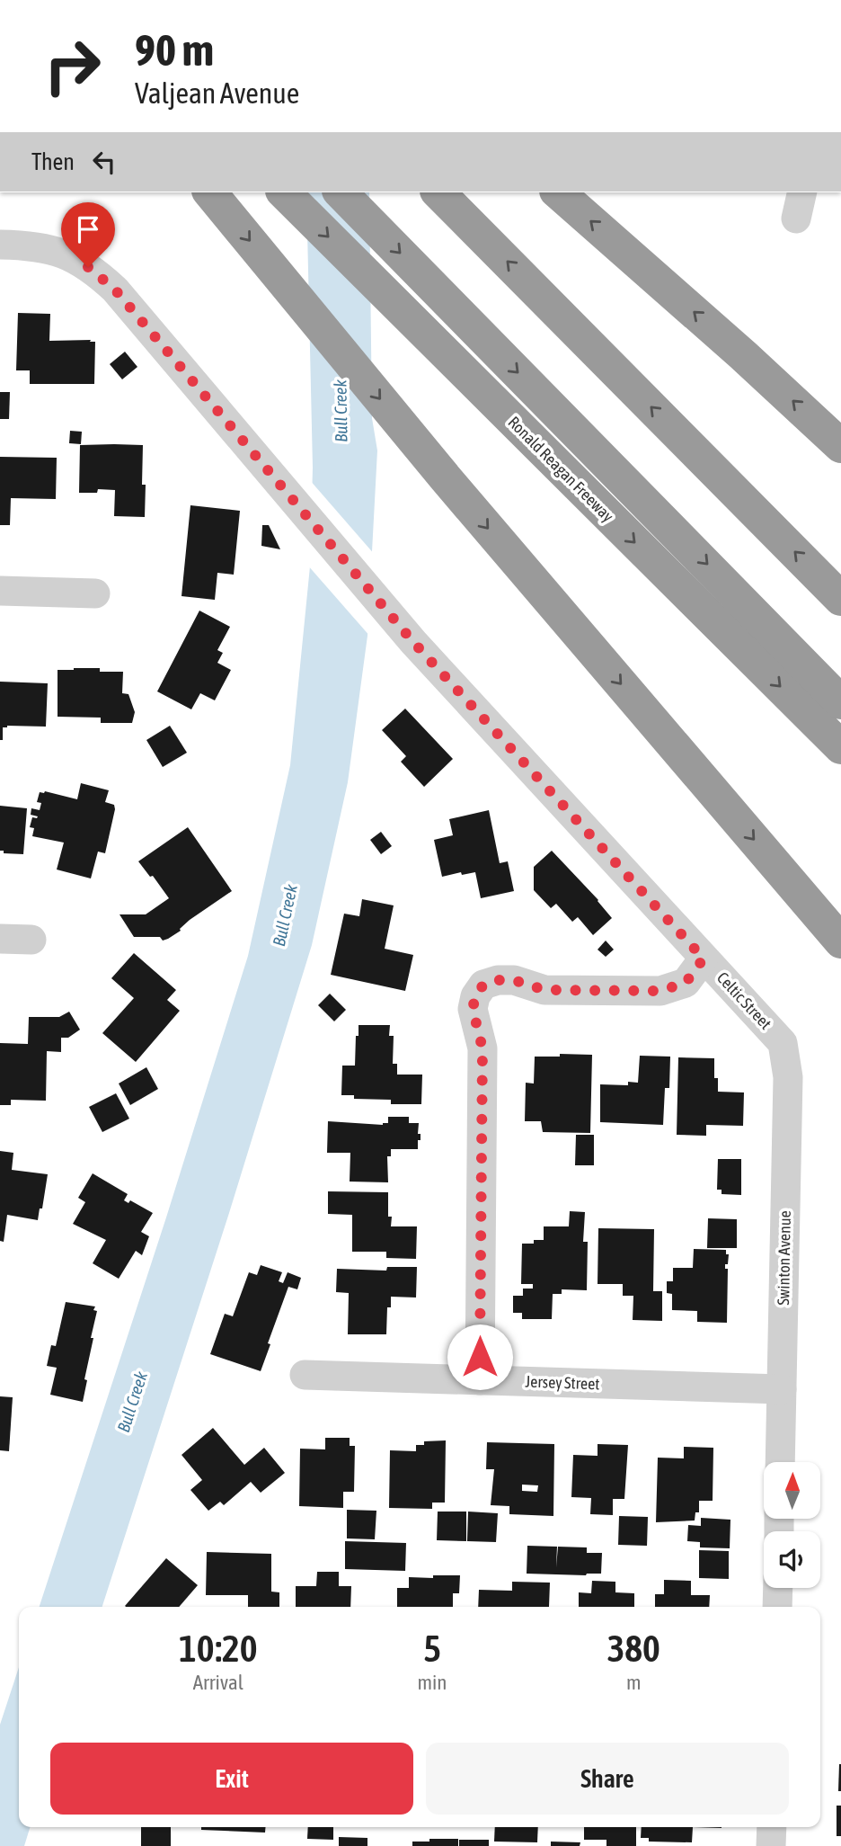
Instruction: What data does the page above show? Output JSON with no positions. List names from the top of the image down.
{
  "streets": {
    "highway": ["Ronald Reagan Freeway"],
    "street": ["Celtic Street", "Swinton Avenue", "Jersey Street"]
  },
  "crossings": [
    ["Celtic Street", "Swinton Avenue"],
    ["Swinton Avenue", "Jersey Street"]
  ],
  "water": ["Bull Creek"],
  "north": "top",
  "page": {
    "turn": ["90 m", "Valjean Avenue"],
    "then": "Then",
    "eta": [
      "10:20",
      "Arrival",
      "5",
      "min",
      "380",
      "m"
    ],
    "buttons": ["Exit", "Share"]
  }
}
